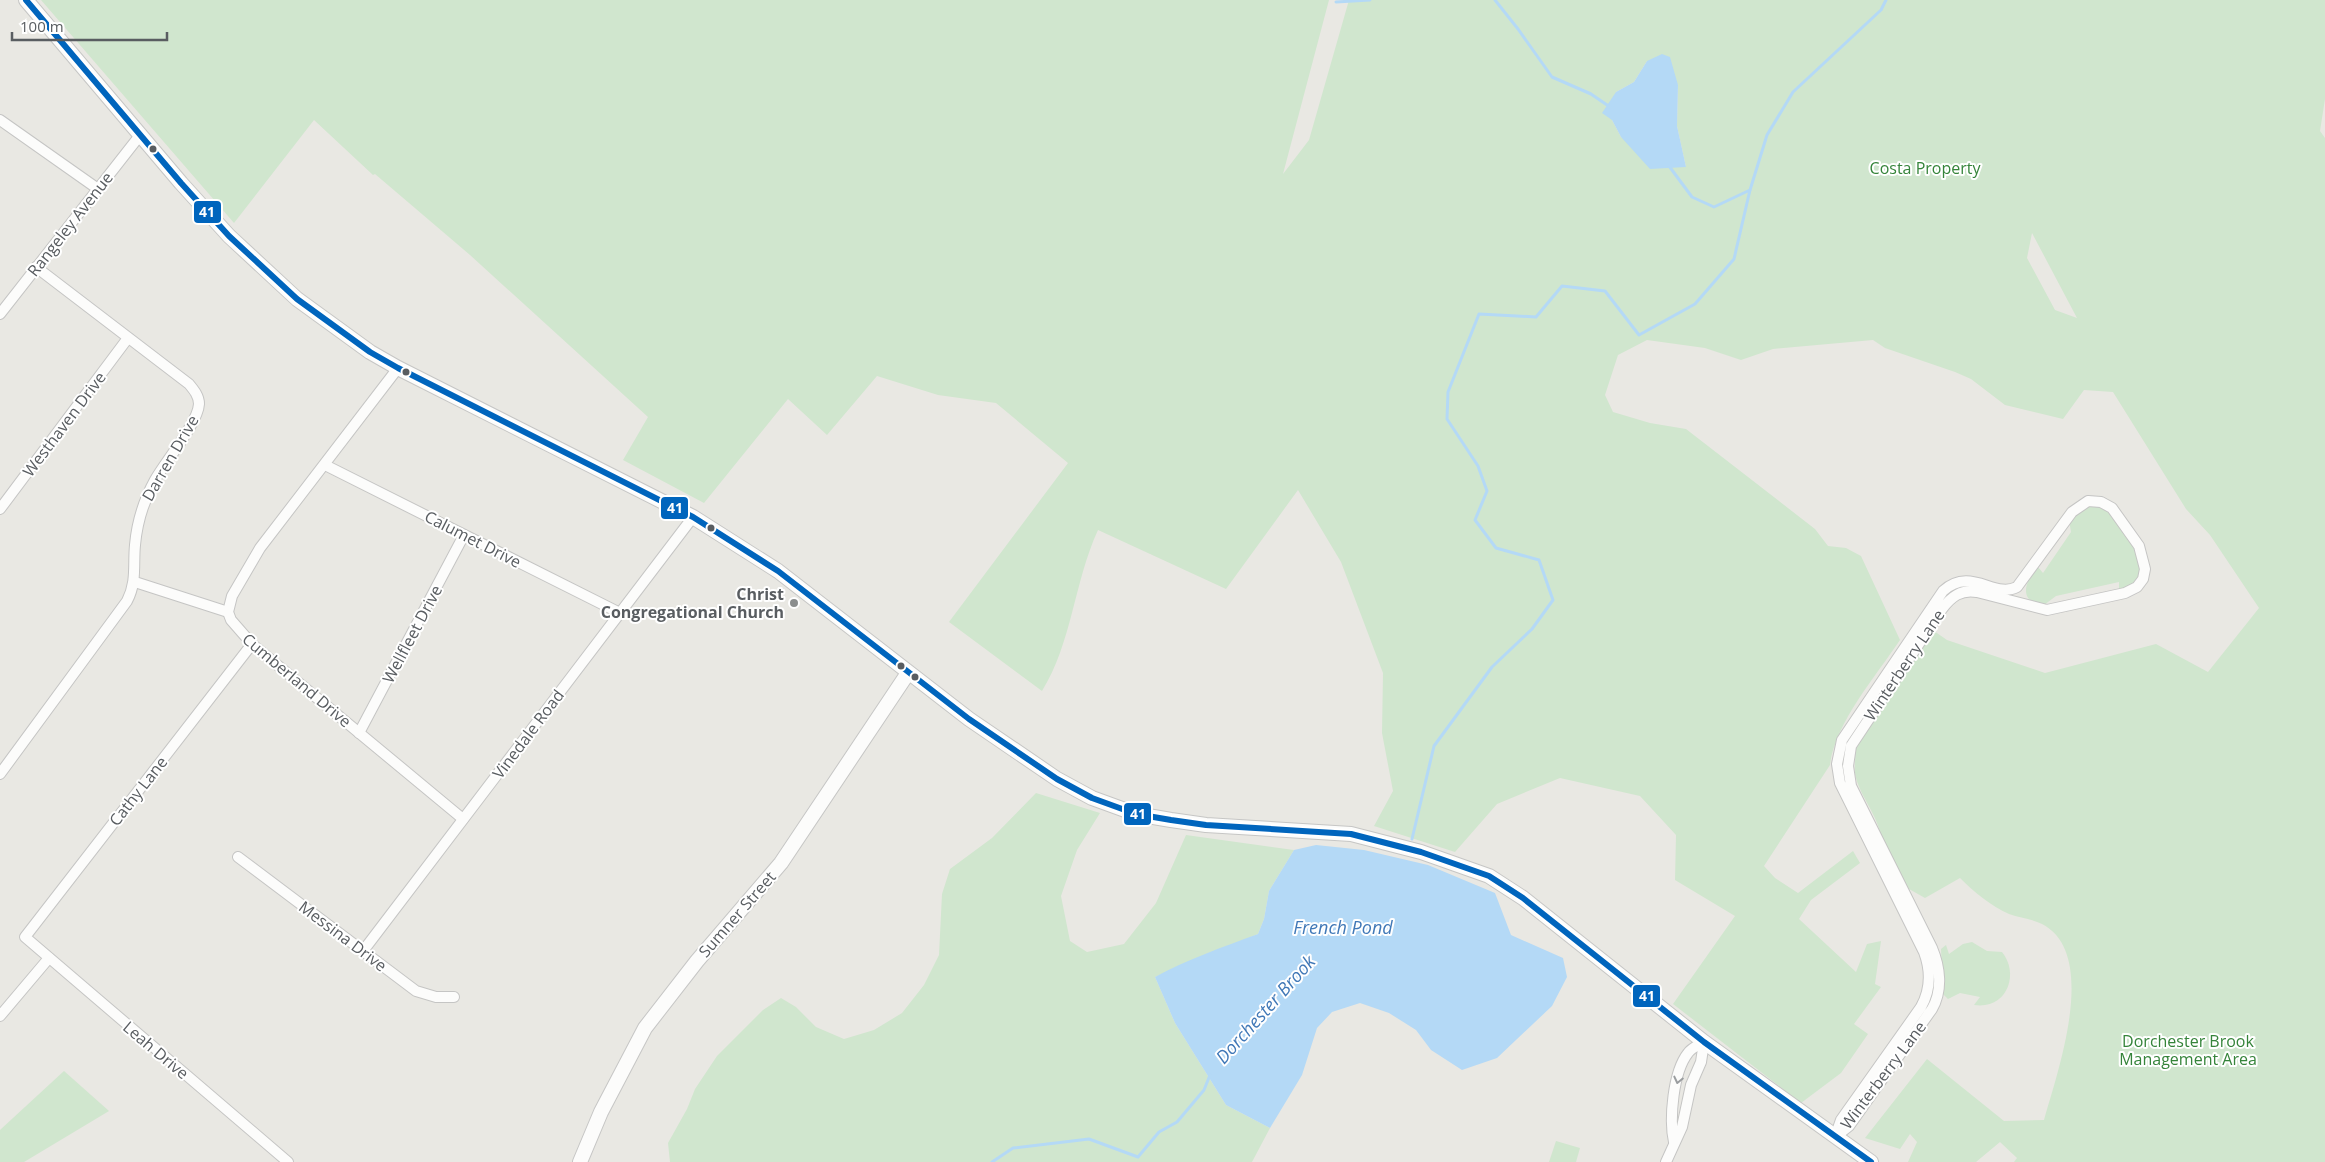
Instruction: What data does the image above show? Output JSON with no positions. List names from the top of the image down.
{
  "streets": {
    "main road": ["Sumner Street"],
    "street": [
      "Rangeley Avenue",
      "Westhaven Drive",
      "Darren Drive",
      "Calumet Drive",
      "Wellfleet Drive",
      "Winterberry Lane",
      "Cumberland Drive",
      "Vinedale Road",
      "Cathy Lane",
      "Messina Drive",
      "Leah Drive"
    ]
  },
  "crossings": [
    ["Rangeley Avenue", "Darren Drive"],
    ["Westhaven Drive", "Darren Drive"],
    ["Calumet Drive", "Wellfleet Drive"],
    ["Calumet Drive", "Vinedale Road"],
    ["Wellfleet Drive", "Cumberland Drive"],
    ["Cumberland Drive", "Vinedale Road"],
    ["Cumberland Drive", "Cathy Lane"],
    ["Vinedale Road", "Messina Drive"],
    ["Cathy Lane", "Leah Drive"]
  ],
  "water": ["French Pond", "Dorchester Brook"],
  "parks": ["Costa Property", "Dorchester Brook Management Area"],
  "places": ["Christ Congregational Church"],
  "lines": ["transit line 41"],
  "scale_bar": "100 m"
}
